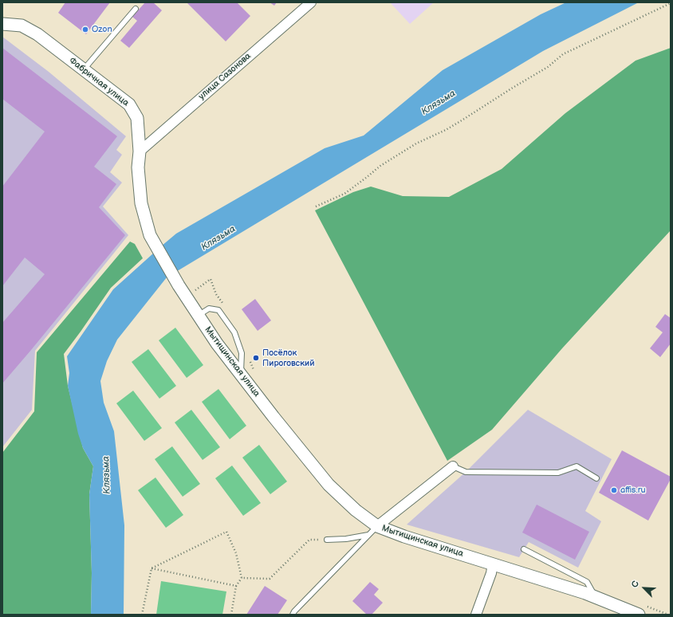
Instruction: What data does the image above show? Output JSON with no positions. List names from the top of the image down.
{
  "streets": {
    "street": ["улица Сазонова", "Фабричная улица", "Мытищинская улица"]
  },
  "crossings": [
    ["улица Сазонова", "Фабричная улица"],
    ["Фабричная улица", "Мытищинская улица"]
  ],
  "water": ["Клязьма"],
  "places": ["Ozon", "Посёлок Пироговский", "affis.ru"],
  "north": "top left"
}
